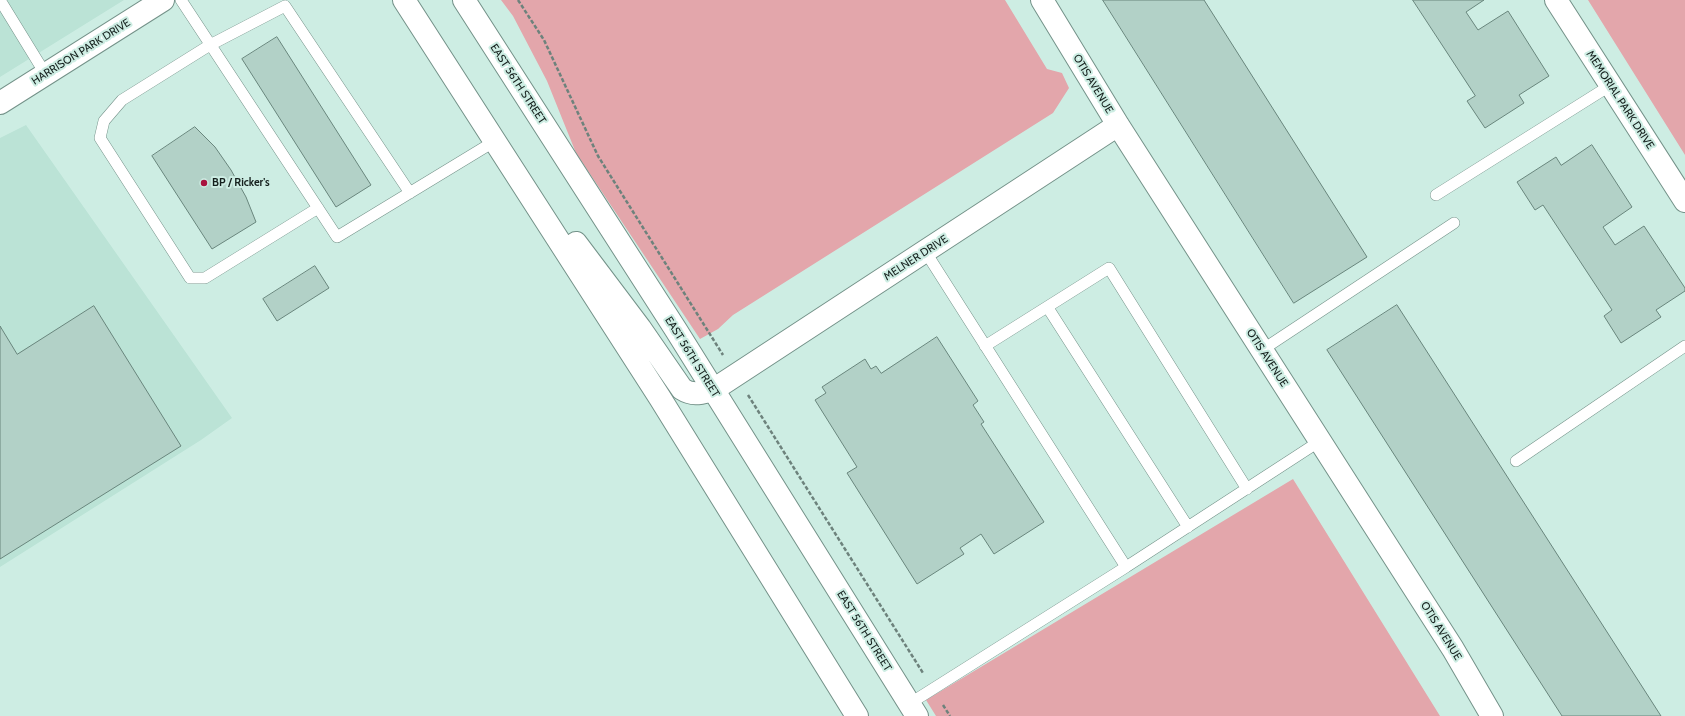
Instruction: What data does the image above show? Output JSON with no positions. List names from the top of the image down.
{
  "streets": {
    "main road": [
      "HARRISON PARK DRIVE",
      "EAST 56TH STREET",
      "OTIS AVENUE",
      "MEMORIAL PARK DRIVE",
      "MELNER DRIVE"
    ]
  },
  "crossings": [
    ["EAST 56TH STREET", "MELNER DRIVE"],
    ["OTIS AVENUE", "MELNER DRIVE"]
  ],
  "places": ["BP / Ricker's"]
}
